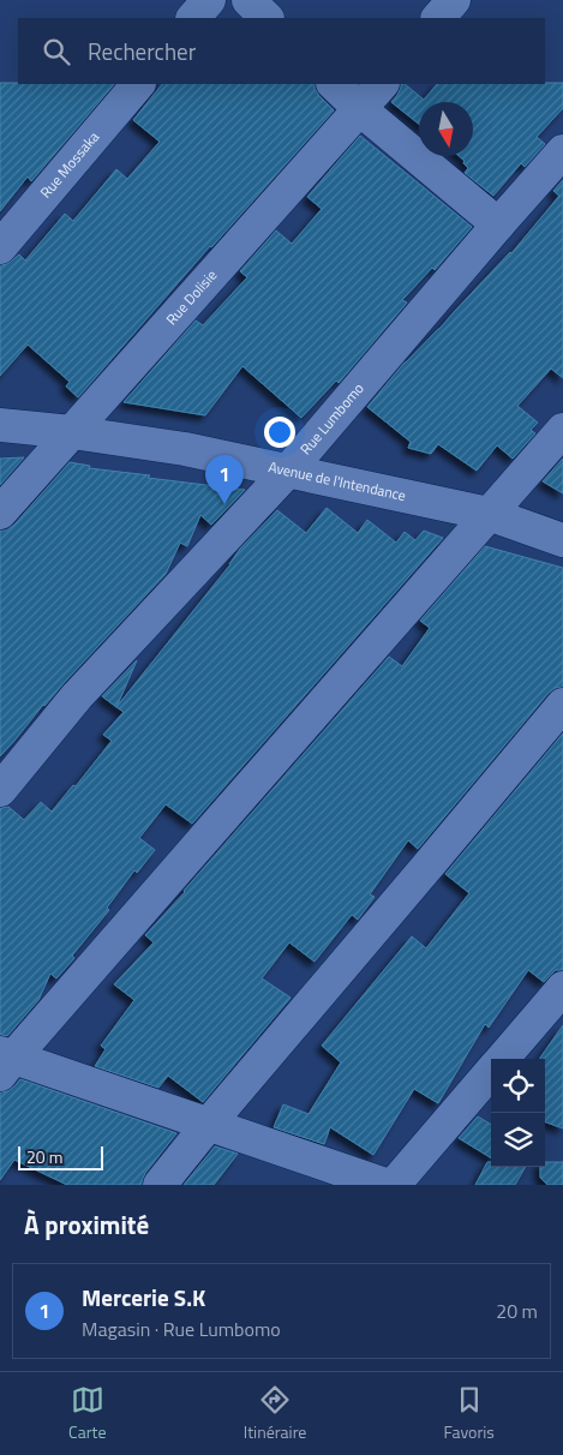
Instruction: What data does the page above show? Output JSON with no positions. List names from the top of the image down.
{
  "streets": {
    "street": [
      "Rue Mossaka",
      "Rue Dolisie",
      "Rue Lumbomo",
      "Avenue de l'Intendance"
    ]
  },
  "crossings": [
    ["Rue Dolisie", "Avenue de l'Intendance"],
    ["Rue Lumbomo", "Avenue de l'Intendance"]
  ],
  "scale_bar": "20 m",
  "north": "bottom",
  "page": {
    "search": "Rechercher",
    "pins": "1",
    "scale": "20 m",
    "heading": "À proximité",
    "list": [
      {
        "mark": "1",
        "name": "Mercerie S.K",
        "note": "Magasin · Rue Lumbomo",
        "value": "20 m"
      }
    ],
    "nav": ["Carte", "Itinéraire", "Favoris"]
  }
}
